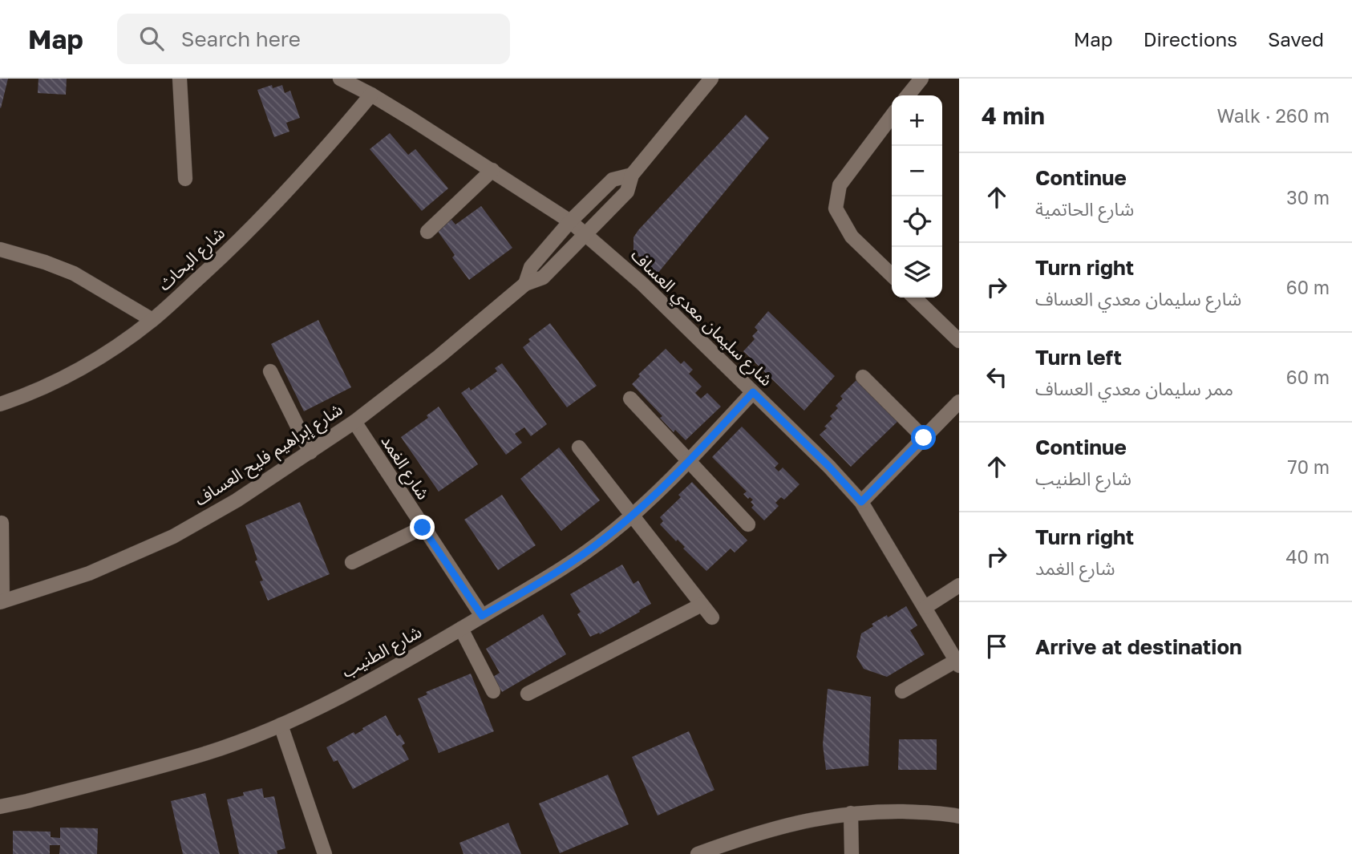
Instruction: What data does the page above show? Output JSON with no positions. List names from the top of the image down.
{
  "streets": {
    "street": [
      "شارع البحاث",
      "شارع سليمان معدي العساف",
      "شارع إبراهيم فليح العساف",
      "شارع الغمد",
      "شارع الطنيب"
    ]
  },
  "crossings": [
    ["شارع البحاث", "شارع سليمان معدي العساف"],
    ["شارع سليمان معدي العساف", "شارع إبراهيم فليح العساف"],
    ["شارع سليمان معدي العساف", "شارع الطنيب"],
    ["شارع إبراهيم فليح العساف", "شارع الغمد"],
    ["شارع الغمد", "شارع الطنيب"]
  ],
  "page": {
    "header": "Map",
    "search": "Search here",
    "nav": ["Map", "Directions", "Saved"],
    "heading": ["4 min", "Walk · 260 m"],
    "map_buttons": ["+", "−"],
    "list": [
      ["Continue", "شارع الحاتمية", "30 m"],
      ["Turn right", "شارع سليمان معدي العساف", "60 m"],
      ["Turn left", "ممر سليمان معدي العساف", "60 m"],
      ["Continue", "شارع الطنيب", "70 m"],
      ["Turn right", "شارع الغمد", "40 m"],
      "Arrive at destination"
    ]
  }
}
